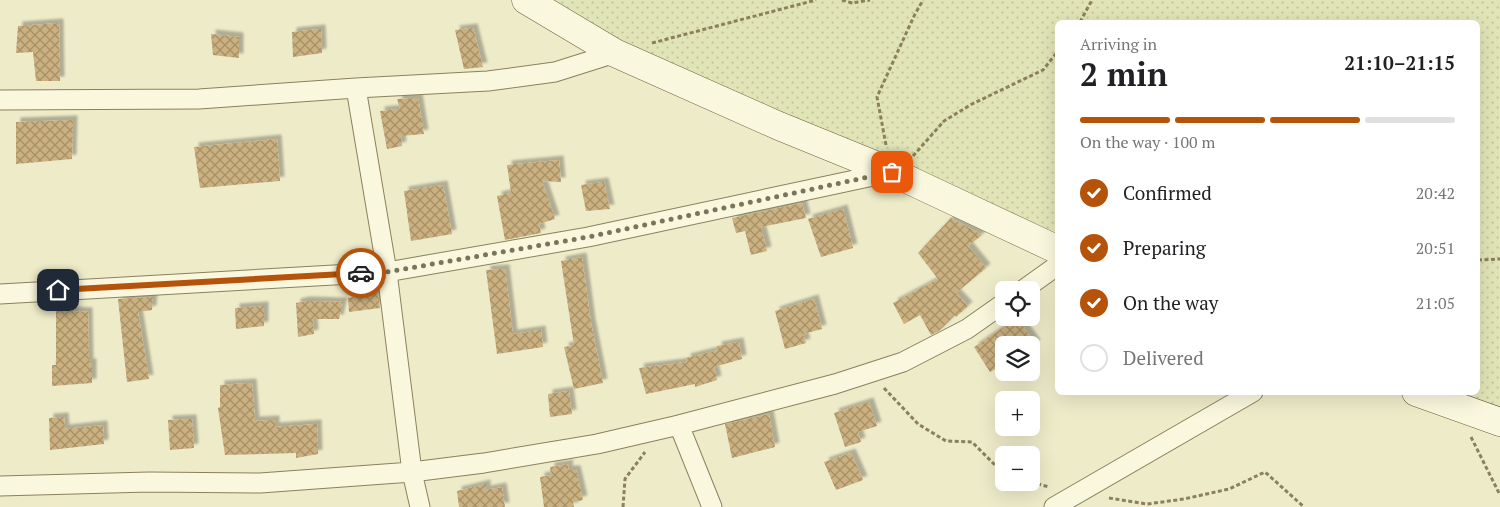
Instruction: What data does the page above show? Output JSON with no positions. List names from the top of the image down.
{
  "page": {
    "heading": ["2 min", "Arriving in", "21:10–21:15"],
    "bar": "On the way · 100 m",
    "list": [
      ["Confirmed", "20:42"],
      ["Preparing", "20:51"],
      ["On the way", "21:05"],
      "Delivered"
    ],
    "map_buttons": ["+", "−"]
  }
}
